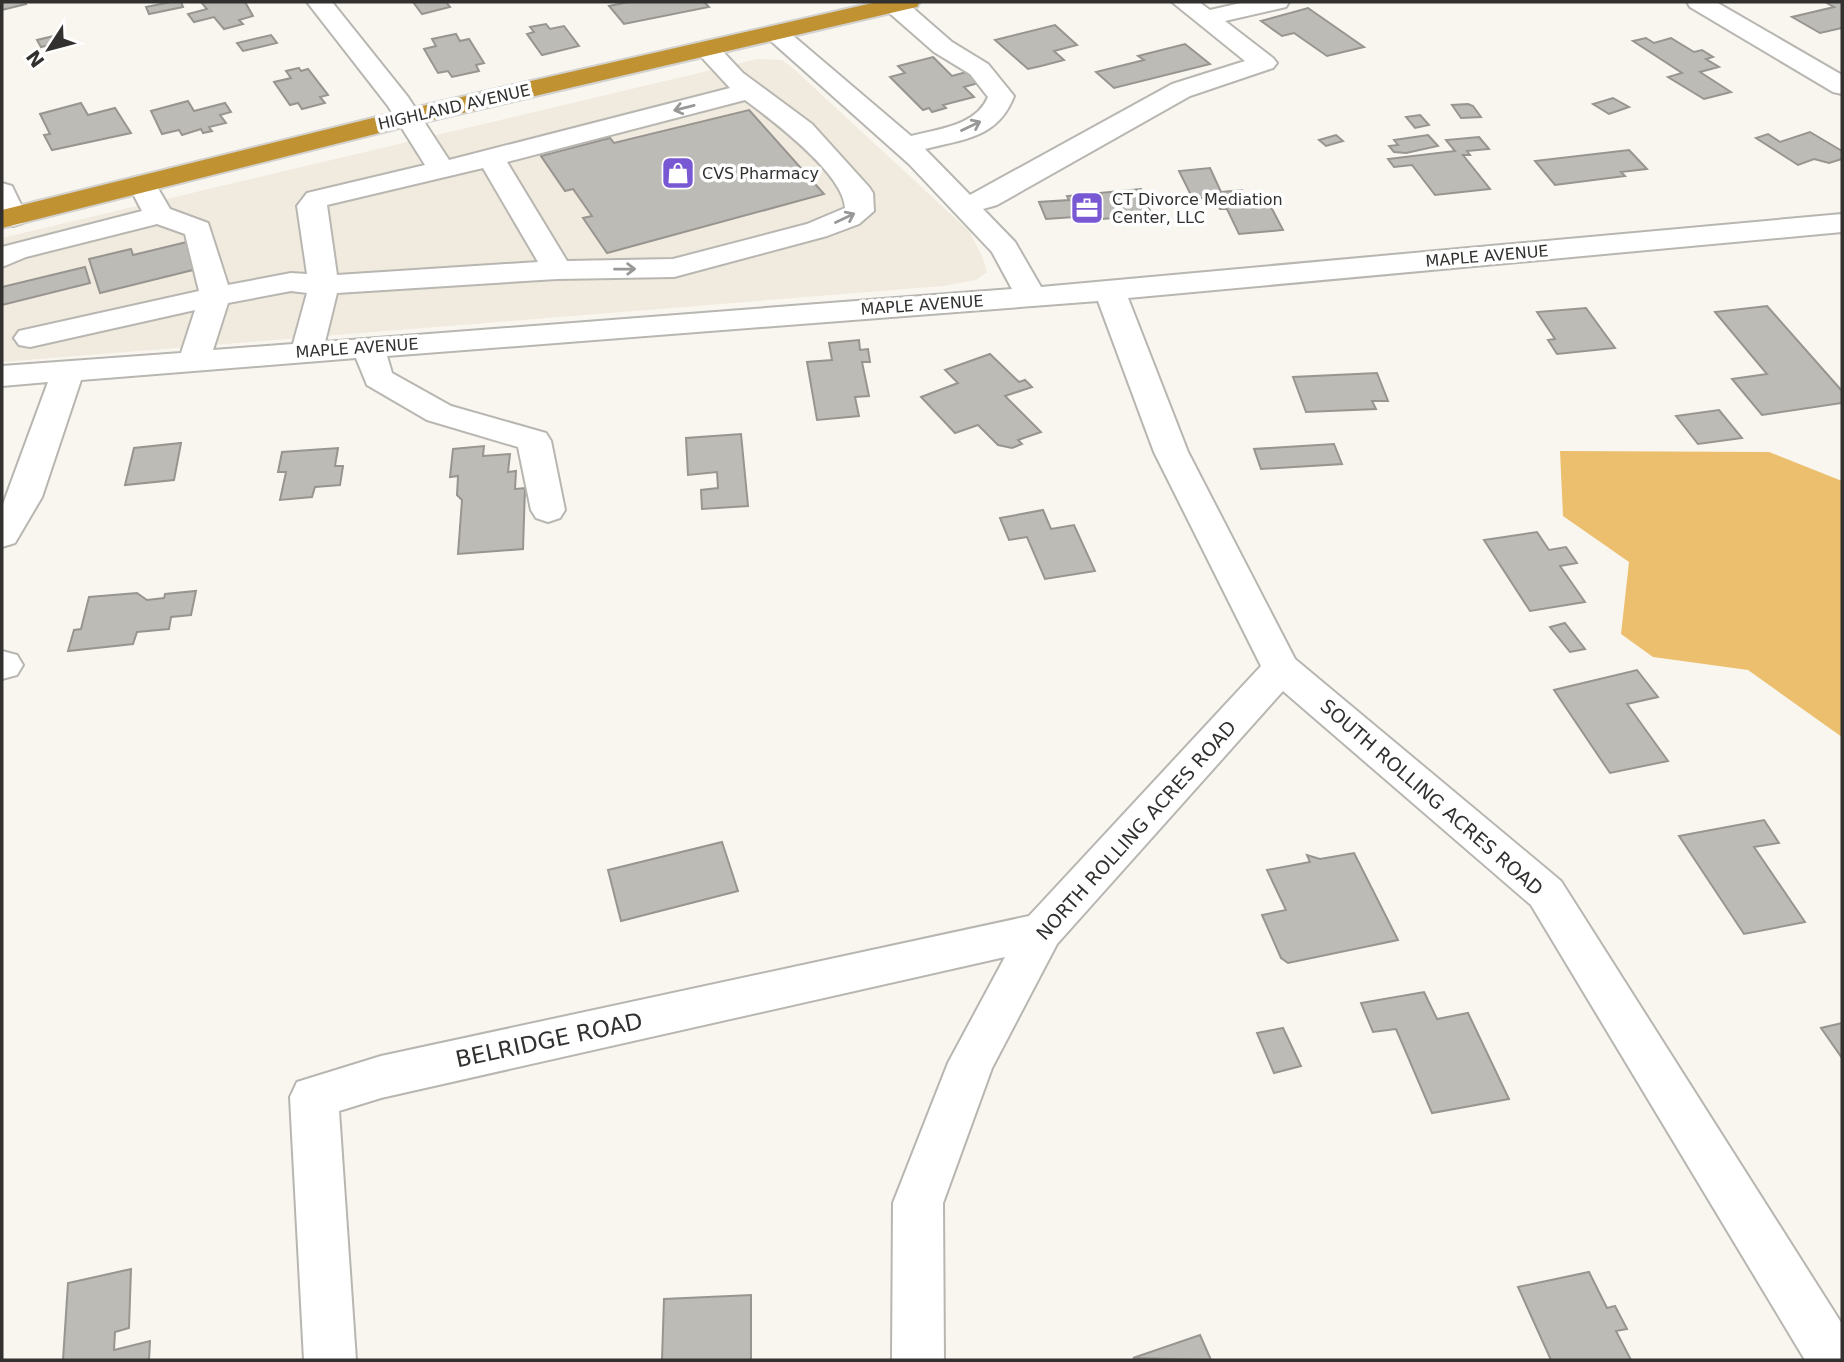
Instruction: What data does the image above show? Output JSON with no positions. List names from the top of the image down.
{
  "streets": {
    "highway": ["HIGHLAND AVENUE"],
    "street": [
      "MAPLE AVENUE",
      "SOUTH ROLLING ACRES ROAD",
      "NORTH ROLLING ACRES ROAD",
      "BELRIDGE ROAD"
    ]
  },
  "crossings": [
    ["MAPLE AVENUE", "SOUTH ROLLING ACRES ROAD"],
    ["SOUTH ROLLING ACRES ROAD", "NORTH ROLLING ACRES ROAD"],
    ["NORTH ROLLING ACRES ROAD", "BELRIDGE ROAD"]
  ],
  "places": {
    "shop": ["CVS Pharmacy"],
    "office": ["CT Divorce Mediation Center, LLC"]
  },
  "north": "bottom left"
}
